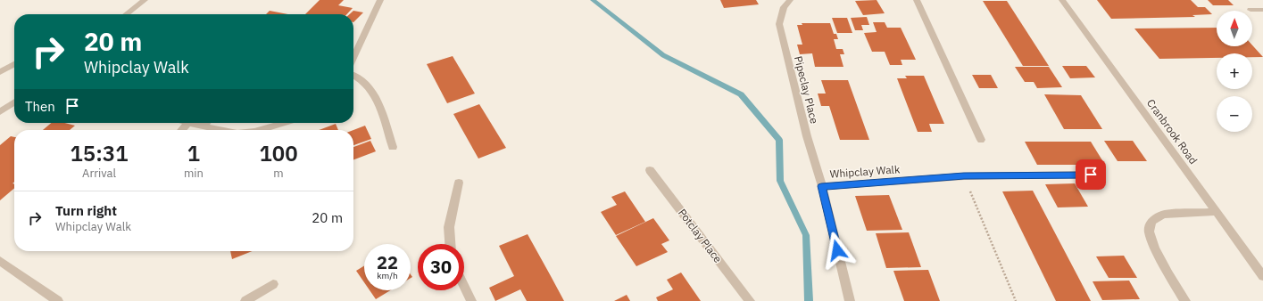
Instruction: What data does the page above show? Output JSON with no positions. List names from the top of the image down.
{
  "streets": {
    "street": [
      "Pipeclay Place",
      "Cranbrook Road",
      "Whipclay Walk",
      "Potclay Place"
    ]
  },
  "crossings": [
    ["Pipeclay Place", "Whipclay Walk"]
  ],
  "north": "top",
  "page": {
    "map_buttons": ["+", "−"],
    "turn": ["20 m", "Whipclay Walk"],
    "then": "Then",
    "eta": [
      "15:31",
      "Arrival",
      "1",
      "min",
      "100",
      "m"
    ],
    "list": [
      {
        "name": "Turn right",
        "note": "Whipclay Walk",
        "value": "20 m"
      }
    ],
    "speed": "22 km/h",
    "limit": "30"
  }
}
